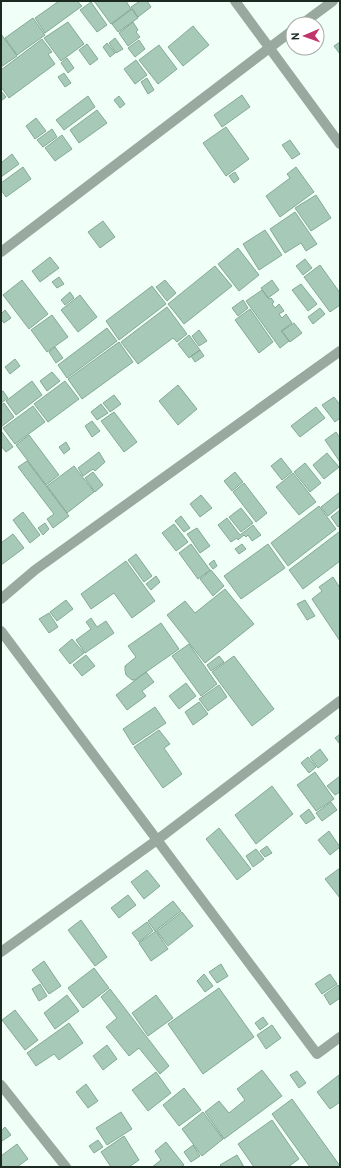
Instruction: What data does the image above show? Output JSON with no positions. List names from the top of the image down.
{
  "north": "left"
}
